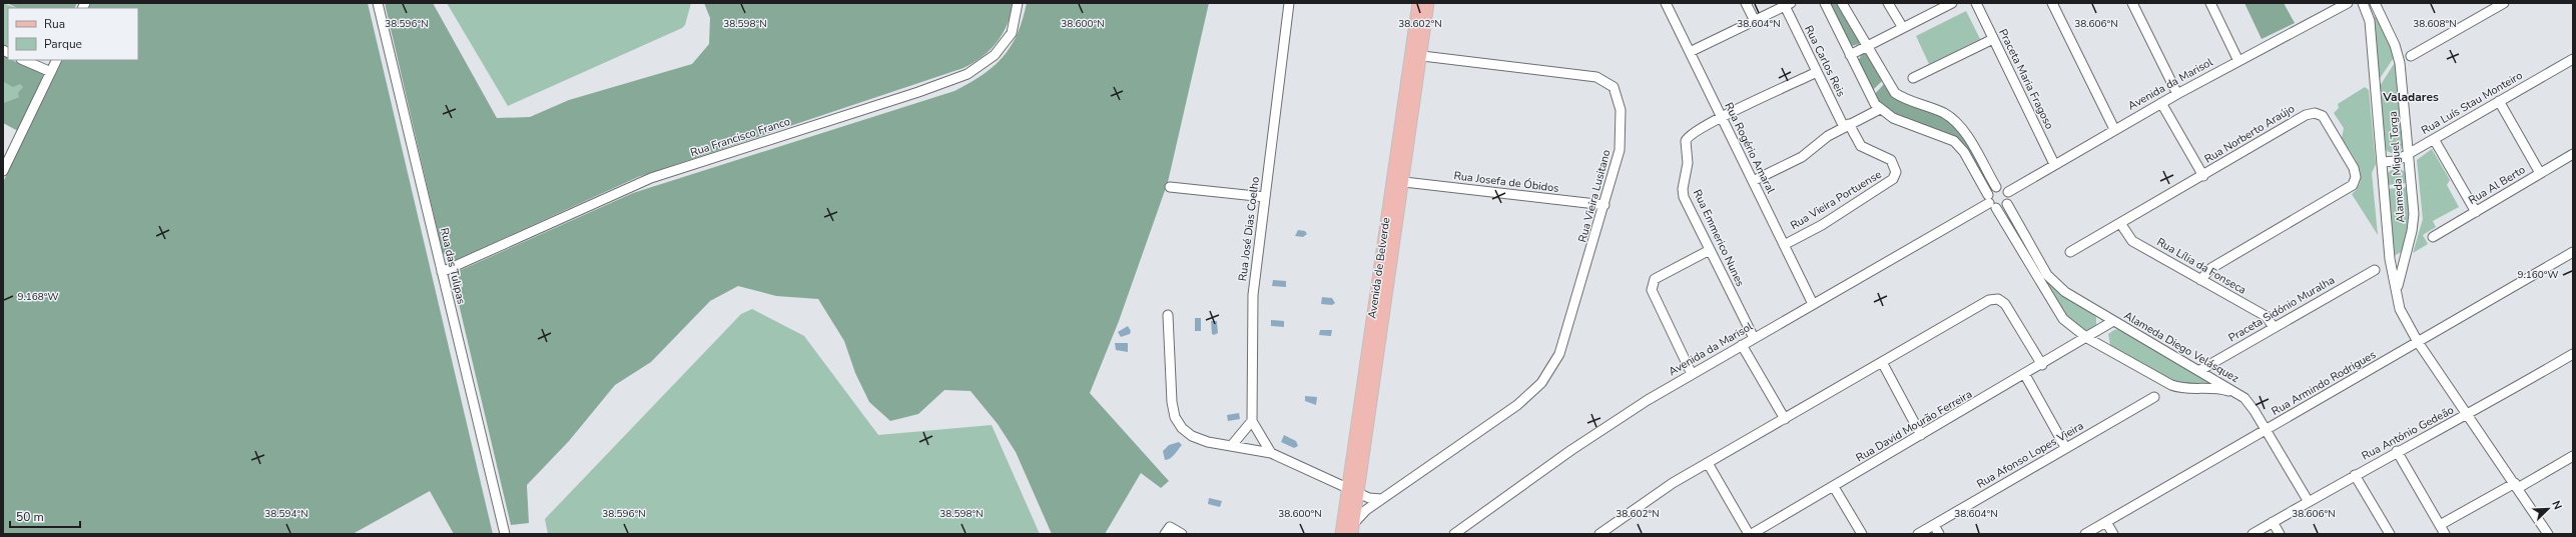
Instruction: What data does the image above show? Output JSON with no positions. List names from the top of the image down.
{
  "streets": {
    "main road": ["Avenida de Belverde"],
    "street": [
      "Rua Carlos Reis",
      "Praceta Maria Fragoso",
      "Avenida da Marisol",
      "Rua Luís Stau Monteiro",
      "Rua Norberto Araújo",
      "Rua Francisco Franco",
      "Rua Rogério Amaral",
      "Alameda Miguel Torga",
      "Rua Josefa de Óbidos",
      "Rua Al Berto",
      "Rua Vieira Lusitano",
      "Rua Vieira Portuense",
      "Rua José Dias Coelho",
      "Rua Emmerico Nunes",
      "Rua das Tulipas",
      "Rua Lília da Fonseca",
      "Praceta Sidónio Muralha",
      "Alameda Diego Velásquez",
      "Rua Armindo Rodrigues",
      "Rua David Mourão Ferreira",
      "Rua António Gedeão",
      "Rua Afonso Lopes Vieira"
    ]
  },
  "crossings": [
    ["Rua Carlos Reis", "Rua Vieira Portuense"],
    ["Praceta Maria Fragoso", "Avenida da Marisol"],
    ["Avenida da Marisol", "Rua Rogério Amaral"],
    ["Avenida da Marisol", "Rua Emmerico Nunes"],
    ["Avenida da Marisol", "Alameda Diego Velásquez"],
    ["Rua Luís Stau Monteiro", "Alameda Miguel Torga"],
    ["Rua Norberto Araújo", "Rua Lília da Fonseca"],
    ["Rua Francisco Franco", "Rua das Tulipas"],
    ["Rua Rogério Amaral", "Rua Vieira Portuense"],
    ["Rua Rogério Amaral", "Rua Emmerico Nunes"],
    ["Alameda Miguel Torga", "Rua Armindo Rodrigues"],
    ["Alameda Miguel Torga", "Rua António Gedeão"],
    ["Rua Josefa de Óbidos", "Rua Vieira Lusitano"],
    ["Rua Josefa de Óbidos", "Avenida de Belverde"],
    ["Rua Vieira Lusitano", "Avenida de Belverde"],
    ["Rua Lília da Fonseca", "Praceta Sidónio Muralha"],
    ["Praceta Sidónio Muralha", "Alameda Diego Velásquez"],
    ["Alameda Diego Velásquez", "Rua Armindo Rodrigues"],
    ["Alameda Diego Velásquez", "Rua David Mourão Ferreira"],
    ["Alameda Diego Velásquez", "Rua António Gedeão"]
  ],
  "districts": ["Valadares"],
  "legend": ["Rua", "Parque"],
  "scale_bar": "50 m",
  "north": "top right",
  "coordinates": [
    "38.596°N",
    "38.598°N",
    "38.600°N",
    "38.602°N",
    "38.604°N",
    "38.606°N",
    "38.608°N",
    "9.160°W",
    "9.168°W",
    "38.594°N"
  ]
}
